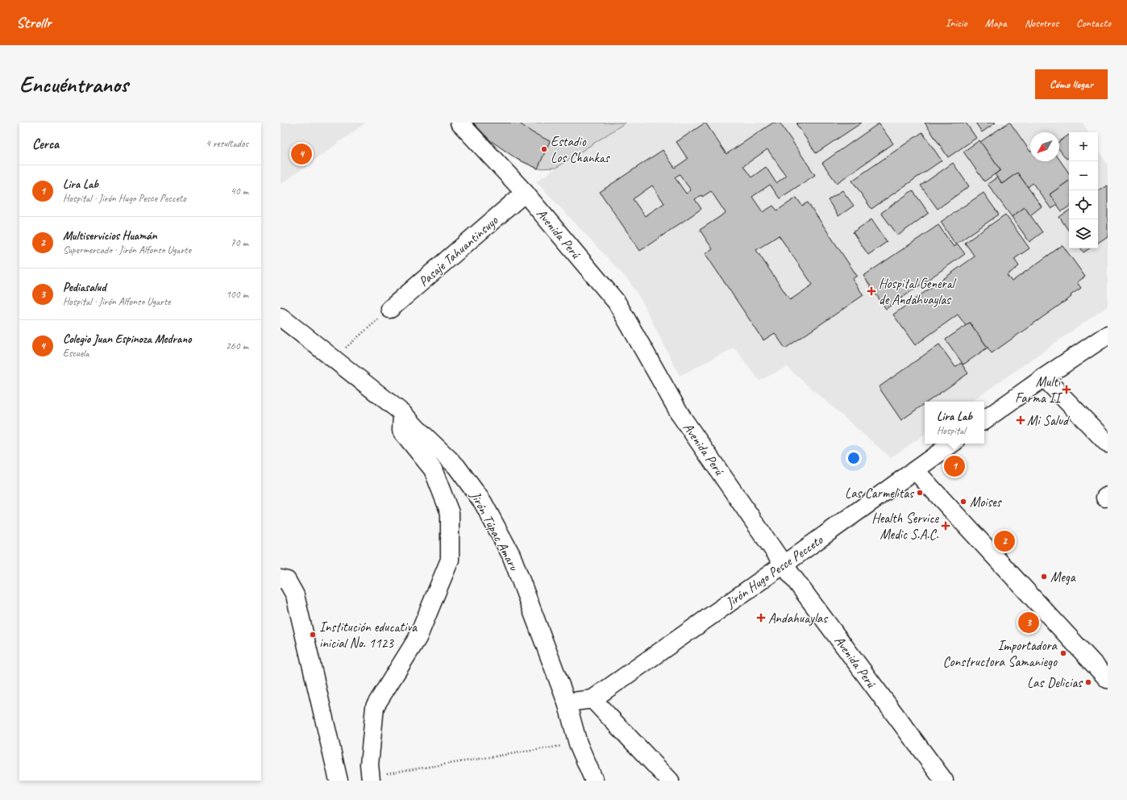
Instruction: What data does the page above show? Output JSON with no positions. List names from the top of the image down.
{
  "streets": {
    "street": [
      "Avenida Perú",
      "Pasaje Tahuantinsuyo",
      "Jirón Túpac Amaru",
      "Jirón Hugo Pesce Pecceto"
    ]
  },
  "crossings": [
    ["Avenida Perú", "Pasaje Tahuantinsuyo"],
    ["Avenida Perú", "Jirón Hugo Pesce Pecceto"]
  ],
  "places": {
    "other": [
      "Estadio Los Chankas",
      "Las Carmelitas",
      "Moises",
      "Mega",
      "Institución educativa inicial No. 1123",
      "Importadora Constructora Samaniego",
      "Las Delicias"
    ],
    "health": [
      "Hospital General de Andahuaylas",
      "Multi Farma II",
      "Mi Salud",
      "Health Service Medic S.A.C.",
      "Andahuaylas"
    ]
  },
  "north": "bottom left",
  "page": {
    "header": "Strollr",
    "nav": [
      "Inicio",
      "Mapa",
      "Nosotros",
      "Contacto"
    ],
    "buttons": "Cómo llegar",
    "title": "Encuéntranos",
    "heading": ["Cerca", "4 resultados"],
    "map_buttons": ["+", "−"],
    "pins": [
      "4",
      "1",
      "2",
      "3"
    ],
    "list": [
      {
        "mark": "1",
        "name": "Lira Lab",
        "note": "Hospital · Jirón Hugo Pesce Pecceto",
        "value": "40 m"
      },
      {
        "mark": "2",
        "name": "Multiservicios Huamán",
        "note": "Supermercado · Jirón Alfonso Ugarte",
        "value": "70 m"
      },
      {
        "mark": "3",
        "name": "Pediasalud",
        "note": "Hospital · Jirón Alfonso Ugarte",
        "value": "100 m"
      },
      {
        "mark": "4",
        "name": "Colegio Juan Espinoza Medrano",
        "note": "Escuela",
        "value": "260 m"
      }
    ],
    "popup": ["Lira Lab", "Hospital"]
  }
}
